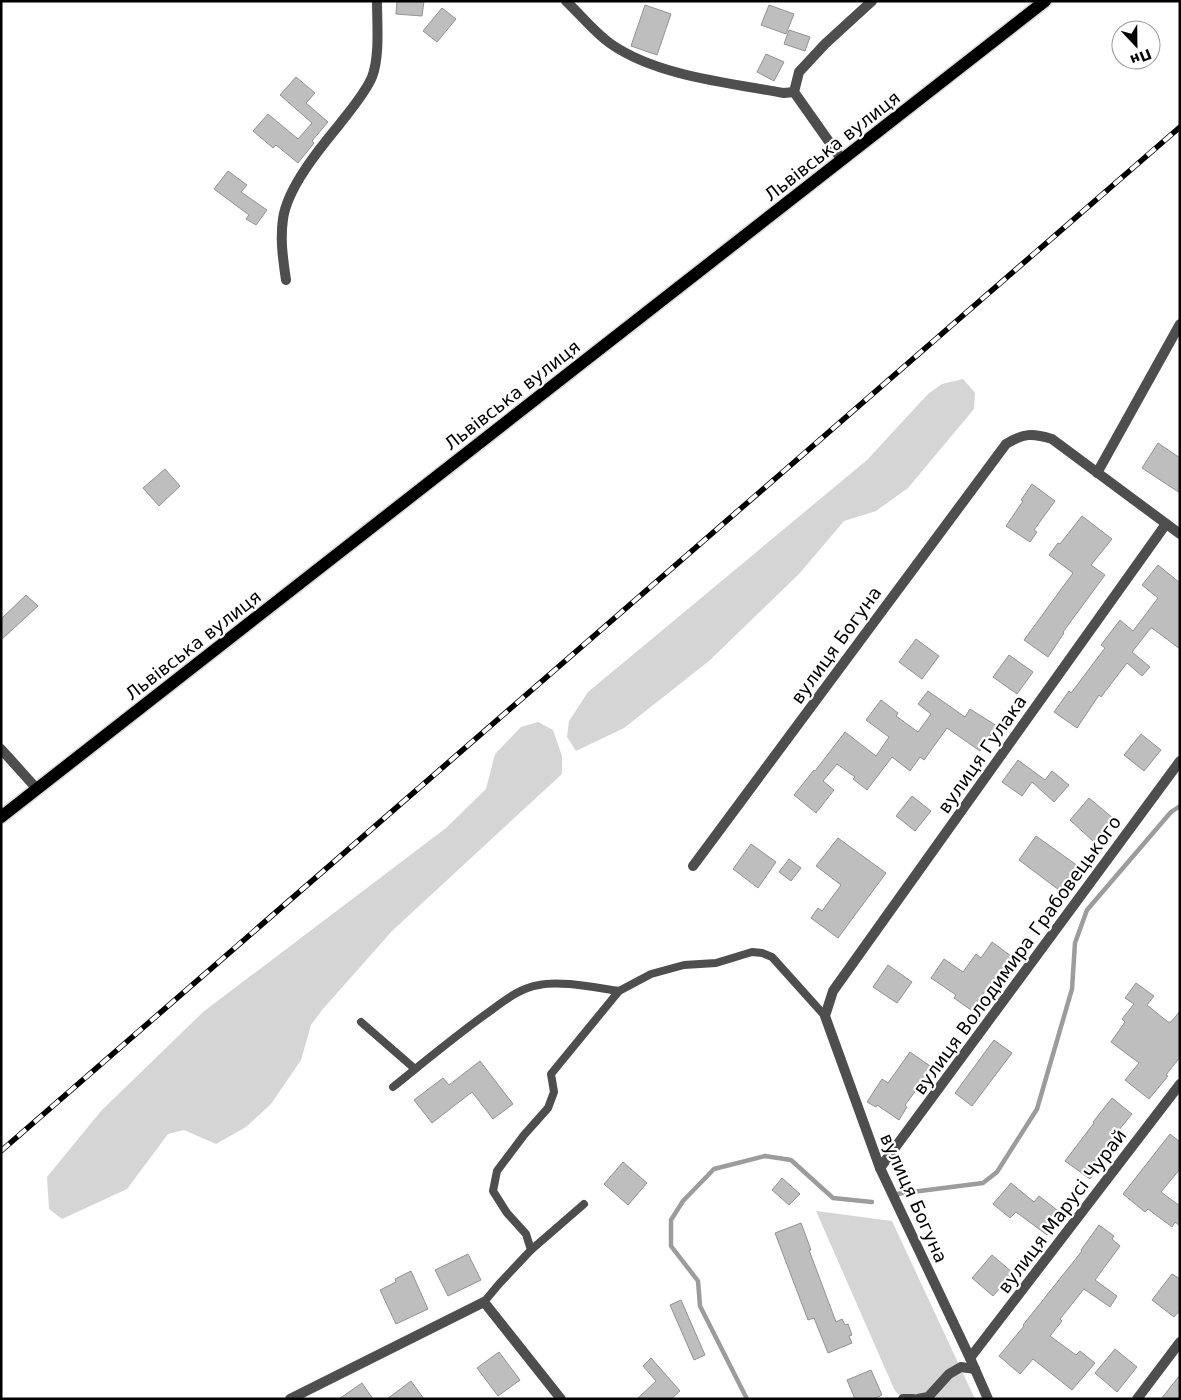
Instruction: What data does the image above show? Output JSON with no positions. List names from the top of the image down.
{
  "streets": {
    "main road": ["Львівська вулиця"],
    "street": [
      "вулиця Богуна",
      "вулиця Гулака",
      "вулиця Володимира Грабовецького",
      "вулиця Марусі Чурай"
    ]
  },
  "crossings": [
    ["вулиця Богуна", "вулиця Гулака"],
    ["вулиця Богуна", "вулиця Володимира Грабовецького"],
    ["вулиця Богуна", "вулиця Марусі Чурай"]
  ],
  "north": "bottom"
}
